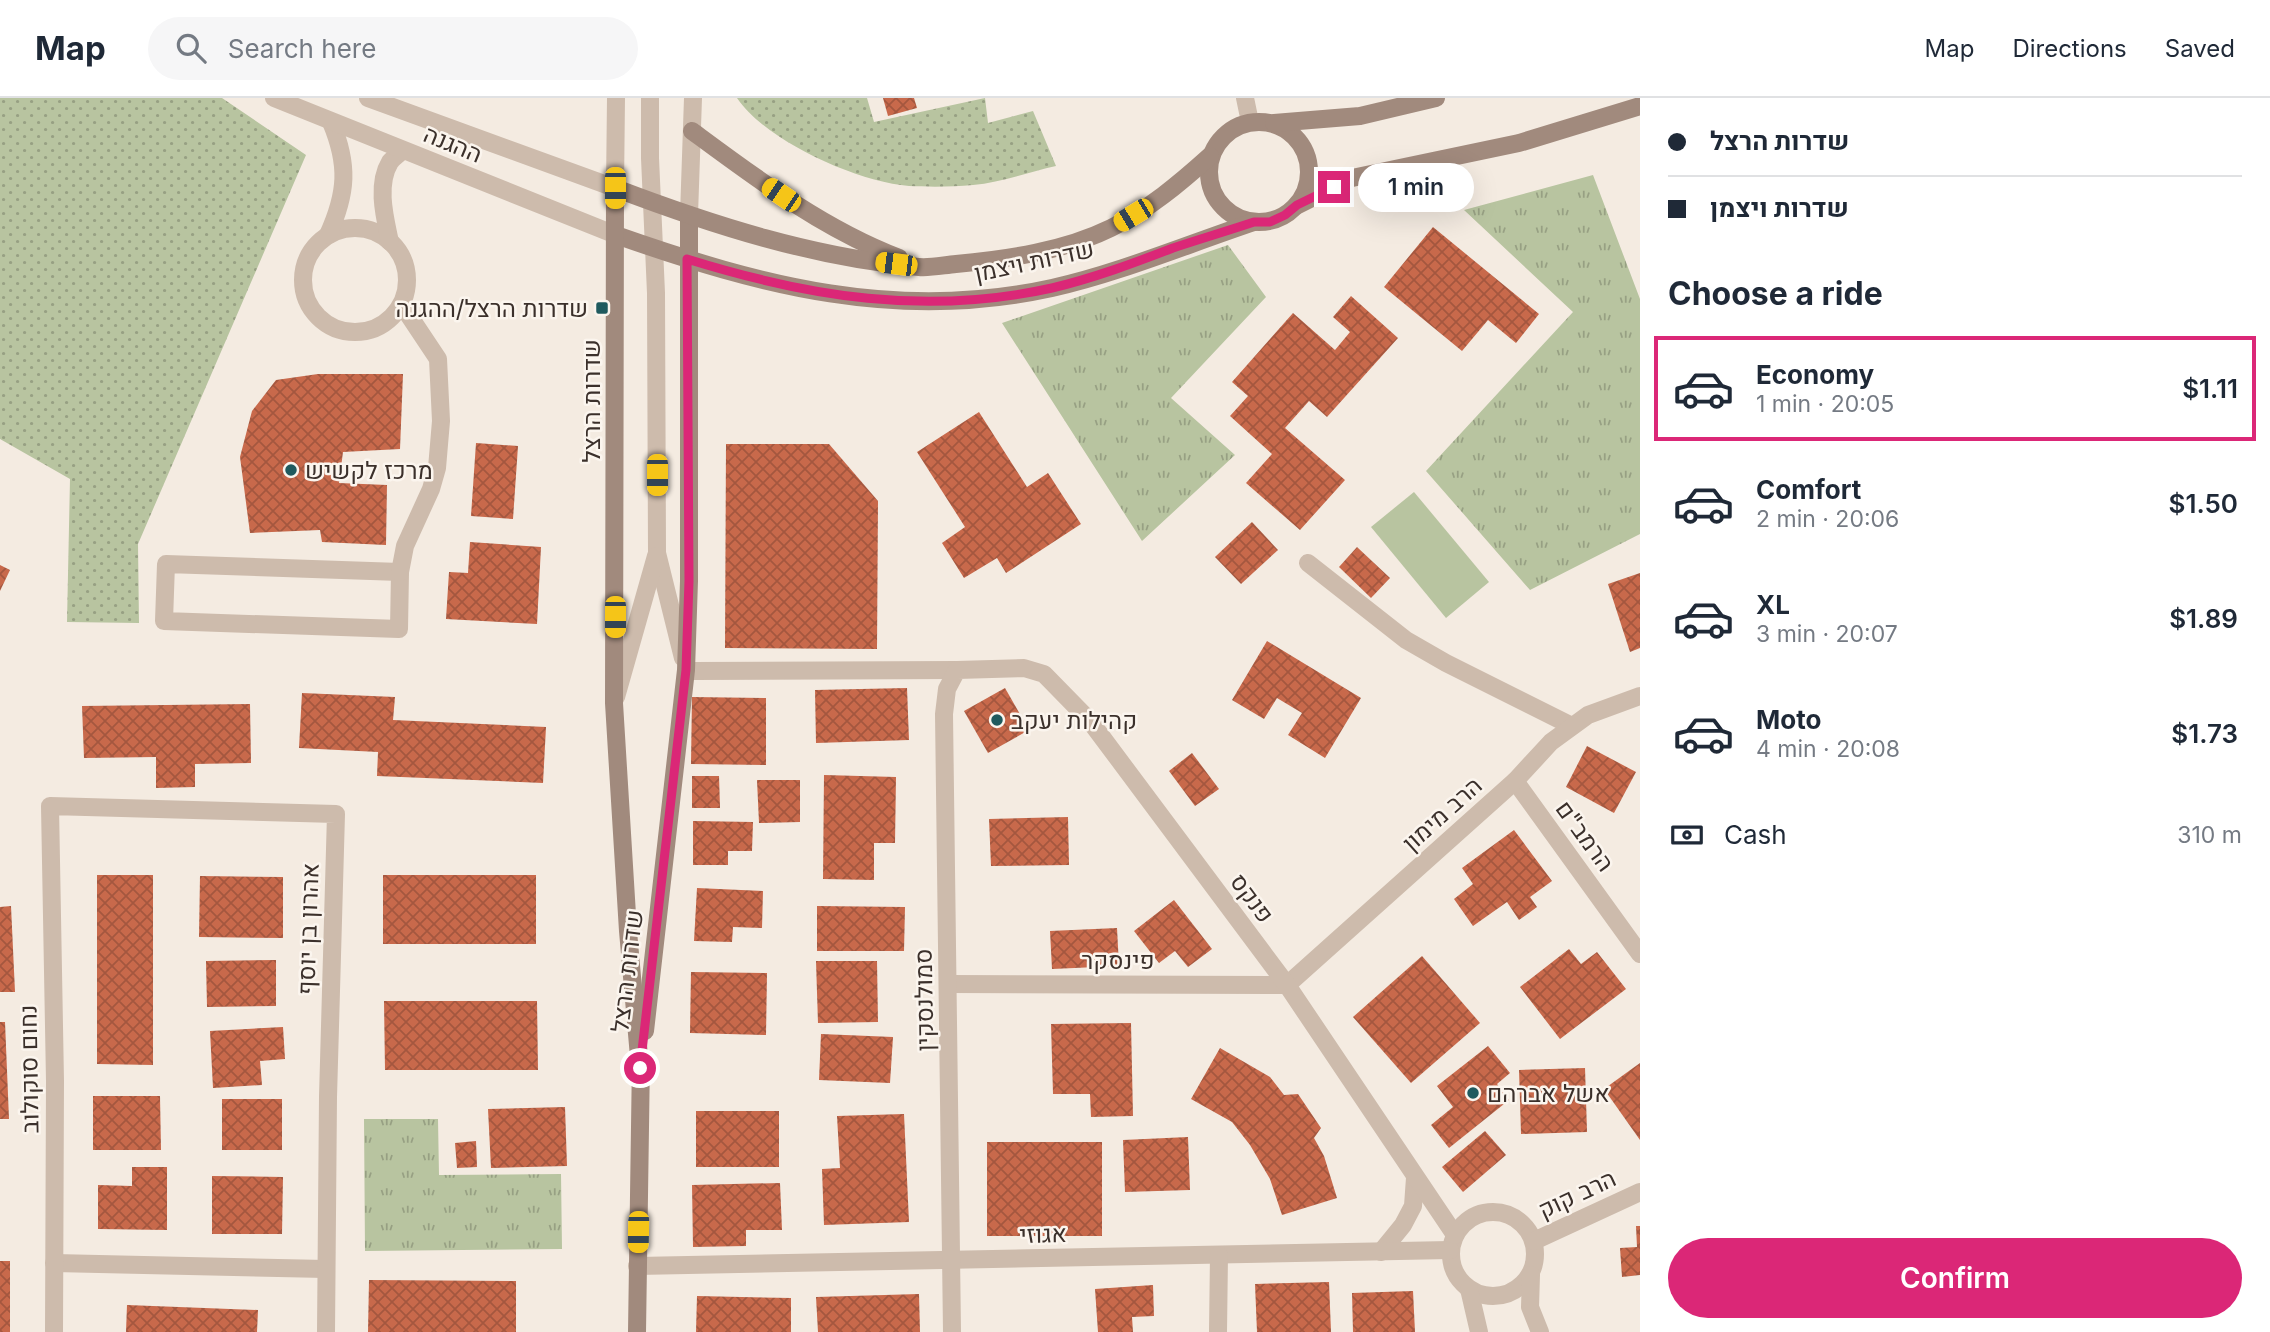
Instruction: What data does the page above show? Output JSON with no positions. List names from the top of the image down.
{
  "streets": {
    "main road": ["שדרות ויצמן", "שדרות הרצל"],
    "street": [
      "ההגנה",
      "הרב מימון",
      "הרמב\"ם",
      "פנקס",
      "אהרון בן יוסף",
      "פינסקר",
      "סמולנסקין",
      "נחום סוקולוב",
      "הרב קוק",
      "אגוזי"
    ]
  },
  "crossings": [
    ["ההגנה", "שדרות ויצמן"],
    ["ההגנה", "שדרות הרצל"],
    ["שדרות ויצמן", "שדרות הרצל"],
    ["שדרות הרצל", "פנקס"],
    ["שדרות הרצל", "אגוזי"],
    ["הרב מימון", "הרמב\"ם"],
    ["הרב מימון", "פנקס"],
    ["הרב מימון", "פינסקר"],
    ["פנקס", "פינסקר"],
    ["פנקס", "סמולנסקין"],
    ["פנקס", "הרב קוק"],
    ["פנקס", "אגוזי"],
    ["אהרון בן יוסף", "נחום סוקולוב"],
    ["פינסקר", "סמולנסקין"],
    ["סמולנסקין", "אגוזי"],
    ["הרב קוק", "אגוזי"]
  ],
  "places": {
    "transit": ["שדרות הרצל/ההגנה"],
    "other": ["מרכז לקשיש", "קהילות יעקב", "אשל אברהם"]
  },
  "page": {
    "header": "Map",
    "search": "Search here",
    "nav": ["Map", "Directions", "Saved"],
    "banner": ["שדרות הרצל", "שדרות ויצמן"],
    "bubble": "1 min",
    "heading": "Choose a ride",
    "list": [
      {
        "name": "Economy",
        "note": "1 min · 20:05",
        "value": "$1.11"
      },
      {
        "name": "Comfort",
        "note": "2 min · 20:06",
        "value": "$1.50"
      },
      {
        "name": "XL",
        "note": "3 min · 20:07",
        "value": "$1.89"
      },
      {
        "name": "Moto",
        "note": "4 min · 20:08",
        "value": "$1.73"
      }
    ],
    "pay": ["Cash", "310 m"],
    "buttons": "Confirm"
  }
}
